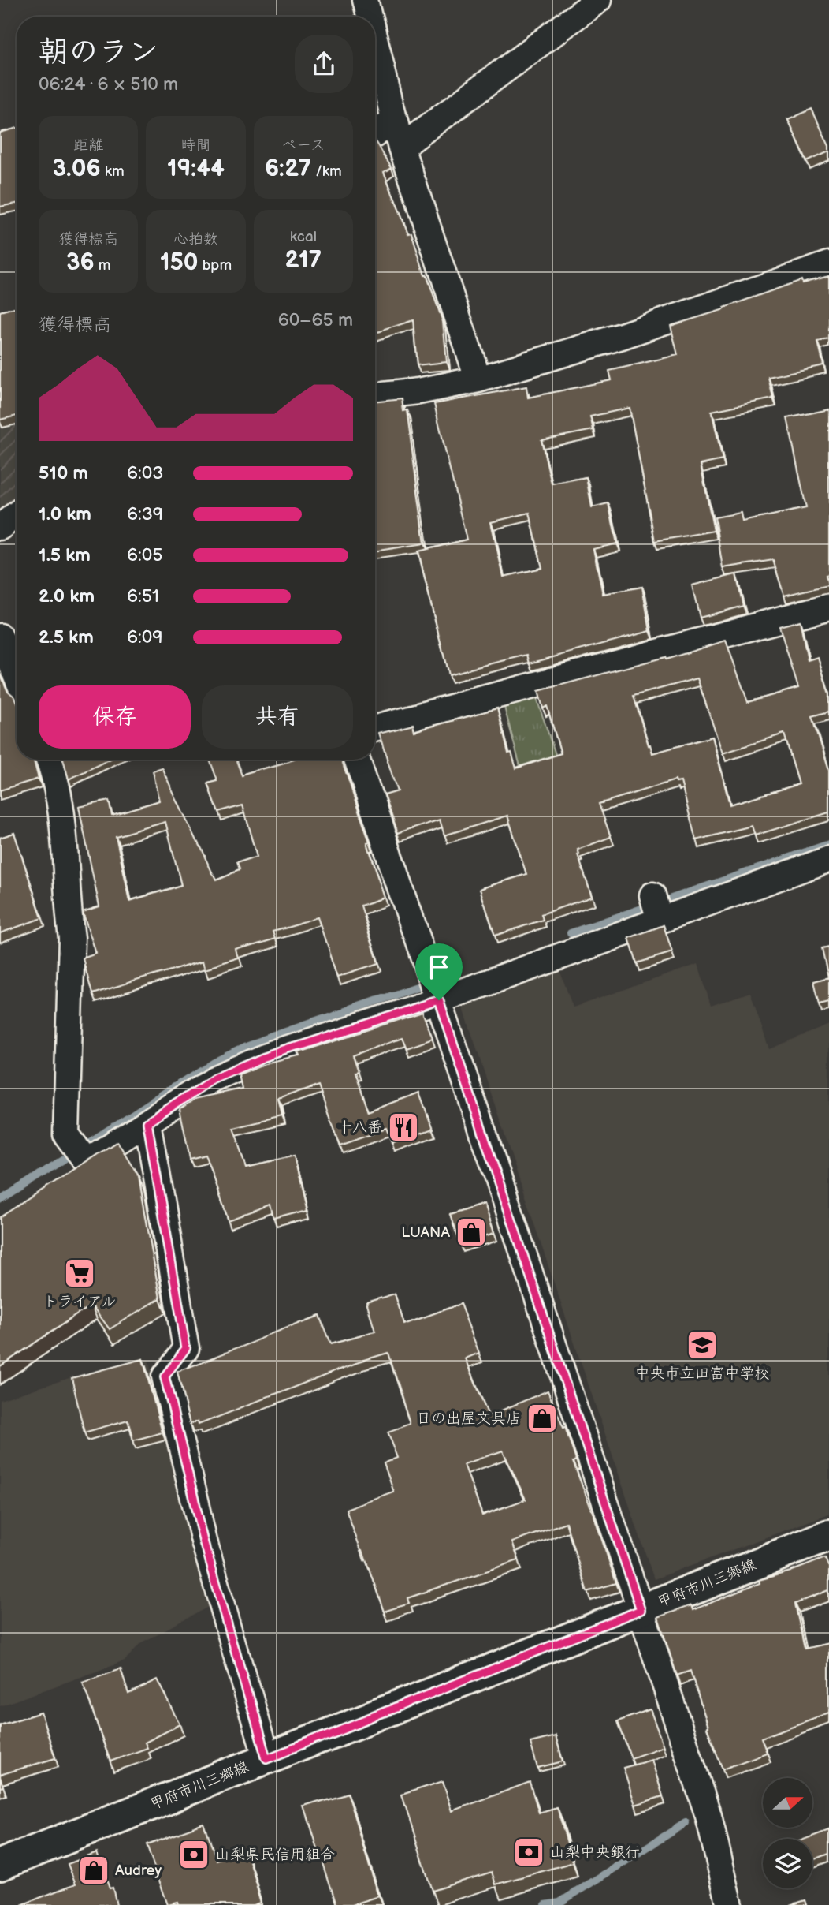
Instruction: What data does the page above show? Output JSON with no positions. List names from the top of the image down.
{
  "streets": {
    "main road": ["甲府市川三郷線"]
  },
  "places": {
    "restaurant": ["十八番"],
    "shop": ["LUANA", "日の出屋文具店", "Audrey"],
    "supermarket": ["トライアル"],
    "school or university": ["中央市立田富中学校"],
    "bank": ["山梨中央銀行", "山梨県民信用組合"]
  },
  "north": "right",
  "page": {
    "heading": ["朝のラン", "06:24 · 6 × 510 m"],
    "stats": [
      ["距離", "3.06 km"],
      ["時間", "19:44"],
      ["ペース", "6:27 /km"],
      ["獲得標高", "36 m"],
      ["心拍数", "150 bpm"],
      ["kcal", "217"]
    ],
    "chart": ["獲得標高", "60–65 m"],
    "list": [
      {
        "name": "510 m",
        "note": "6:03"
      },
      {
        "name": "1.0 km",
        "note": "6:39"
      },
      {
        "name": "1.5 km",
        "note": "6:05"
      },
      {
        "name": "2.0 km",
        "note": "6:51"
      },
      {
        "name": "2.5 km",
        "note": "6:09"
      }
    ],
    "buttons": ["保存", "共有"]
  }
}
